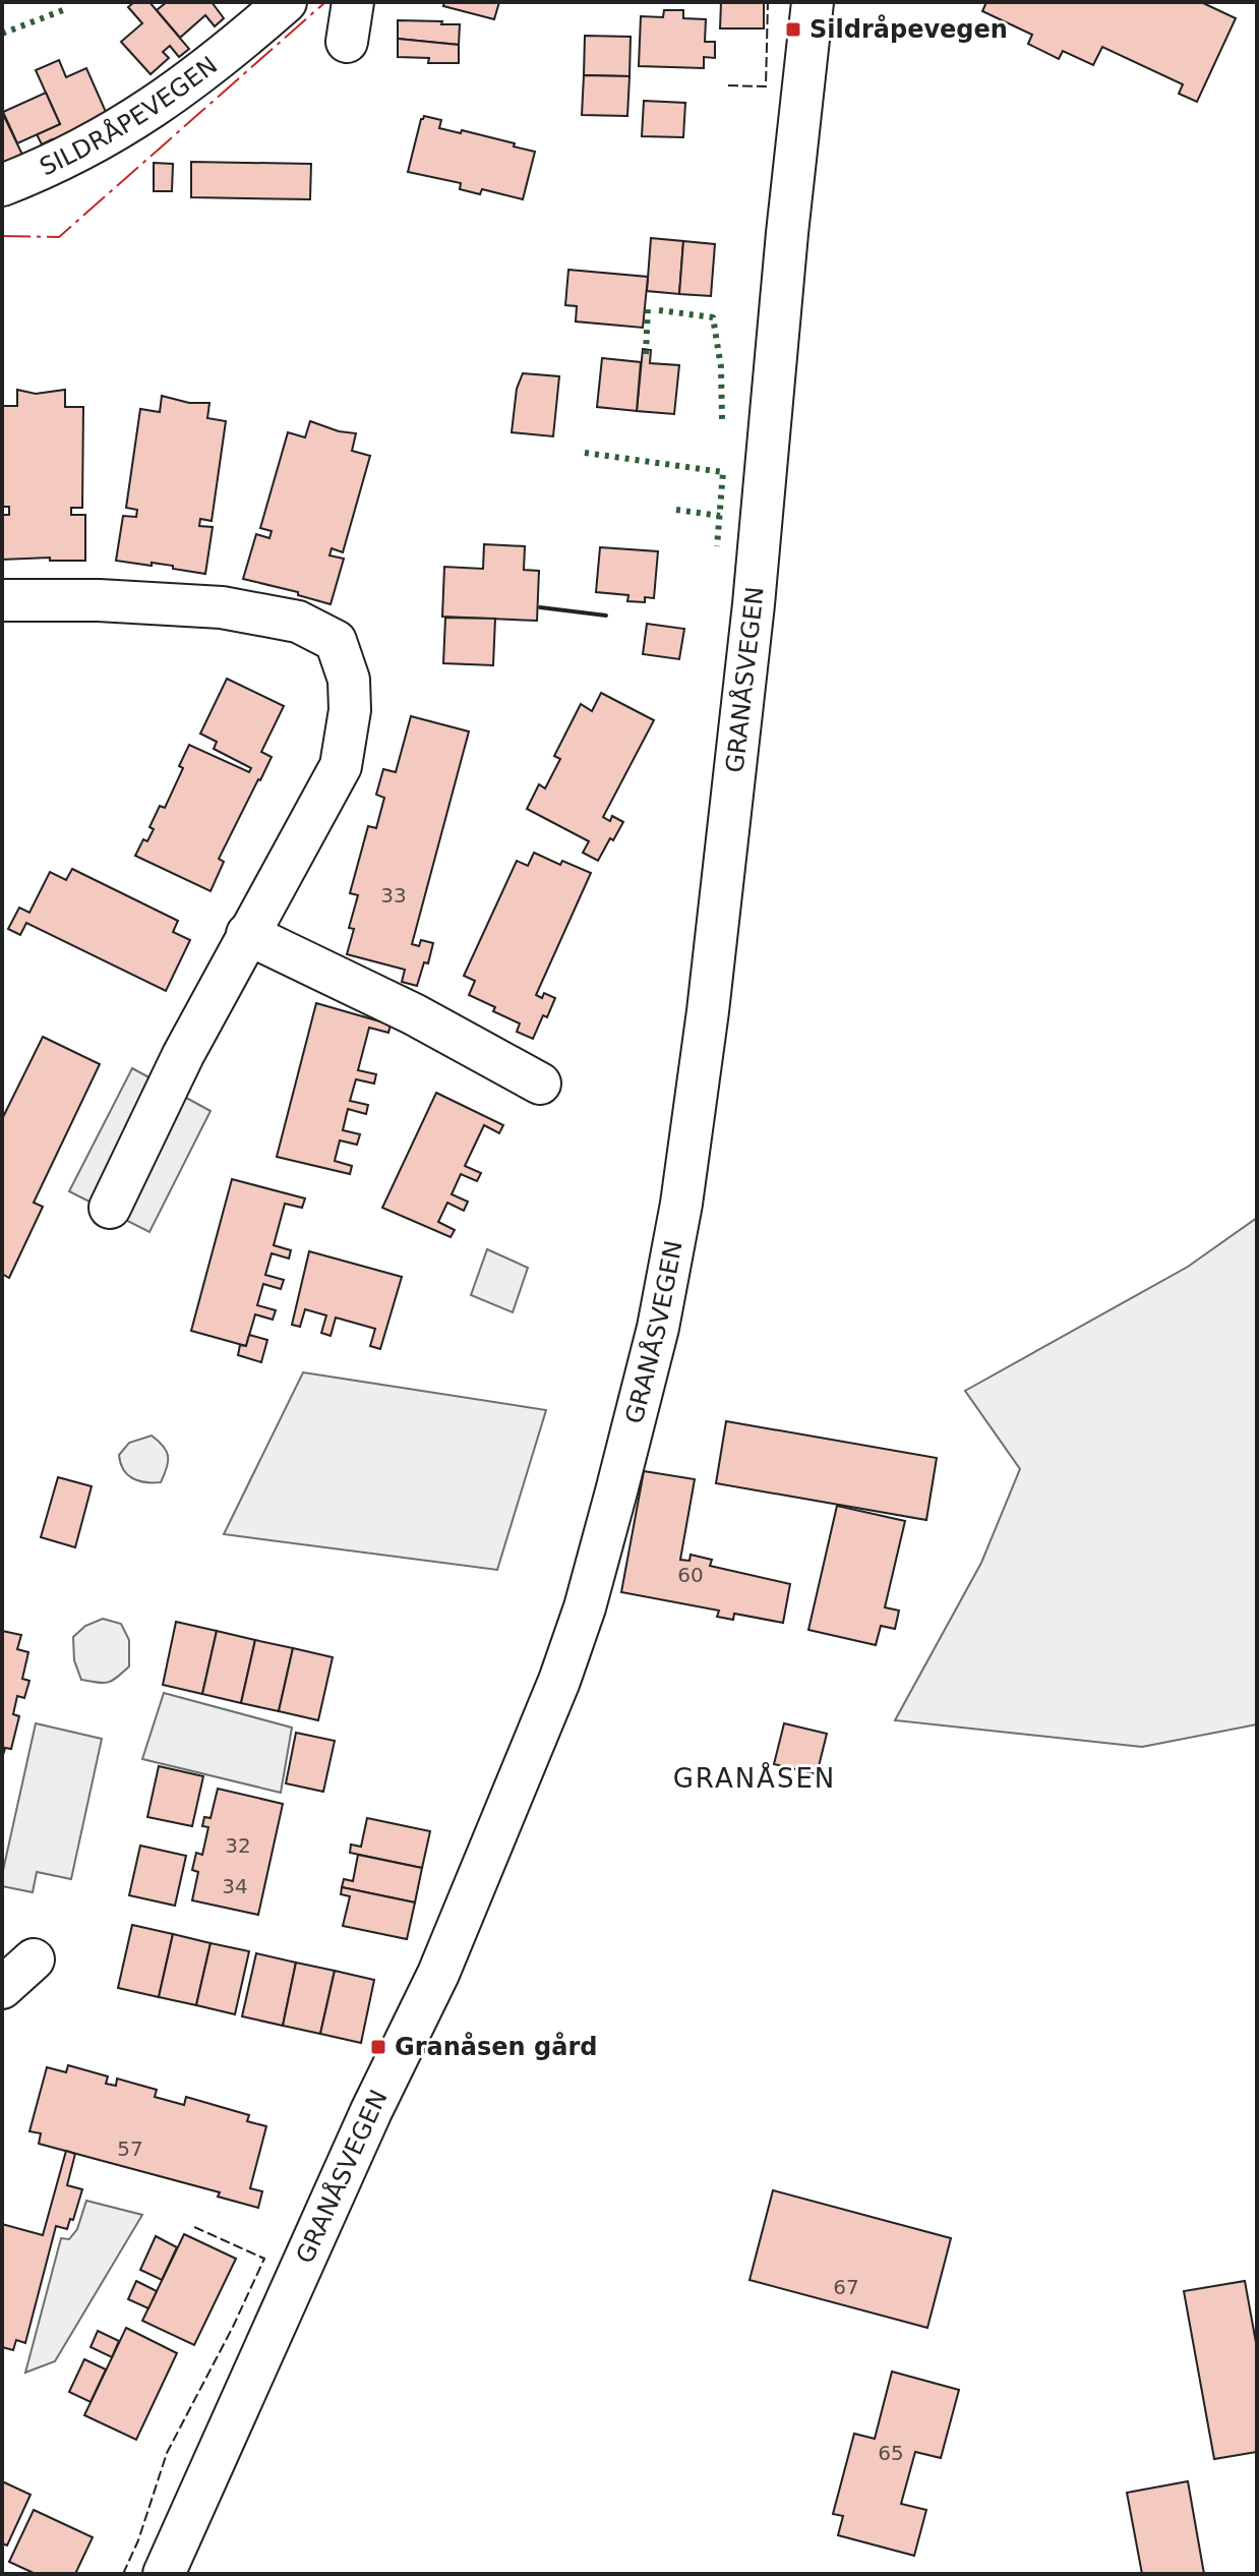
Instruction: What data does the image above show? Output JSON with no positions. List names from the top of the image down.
{
  "streets": {
    "street": ["SILDRÅPEVEGEN", "GRANÅSVEGEN"]
  },
  "districts": ["GRANÅSEN"],
  "places": {
    "transit": ["Sildråpevegen", "Granåsen gård"]
  },
  "house_numbers": [
    "33",
    "60",
    "32",
    "34",
    "57",
    "67",
    "65"
  ]
}
